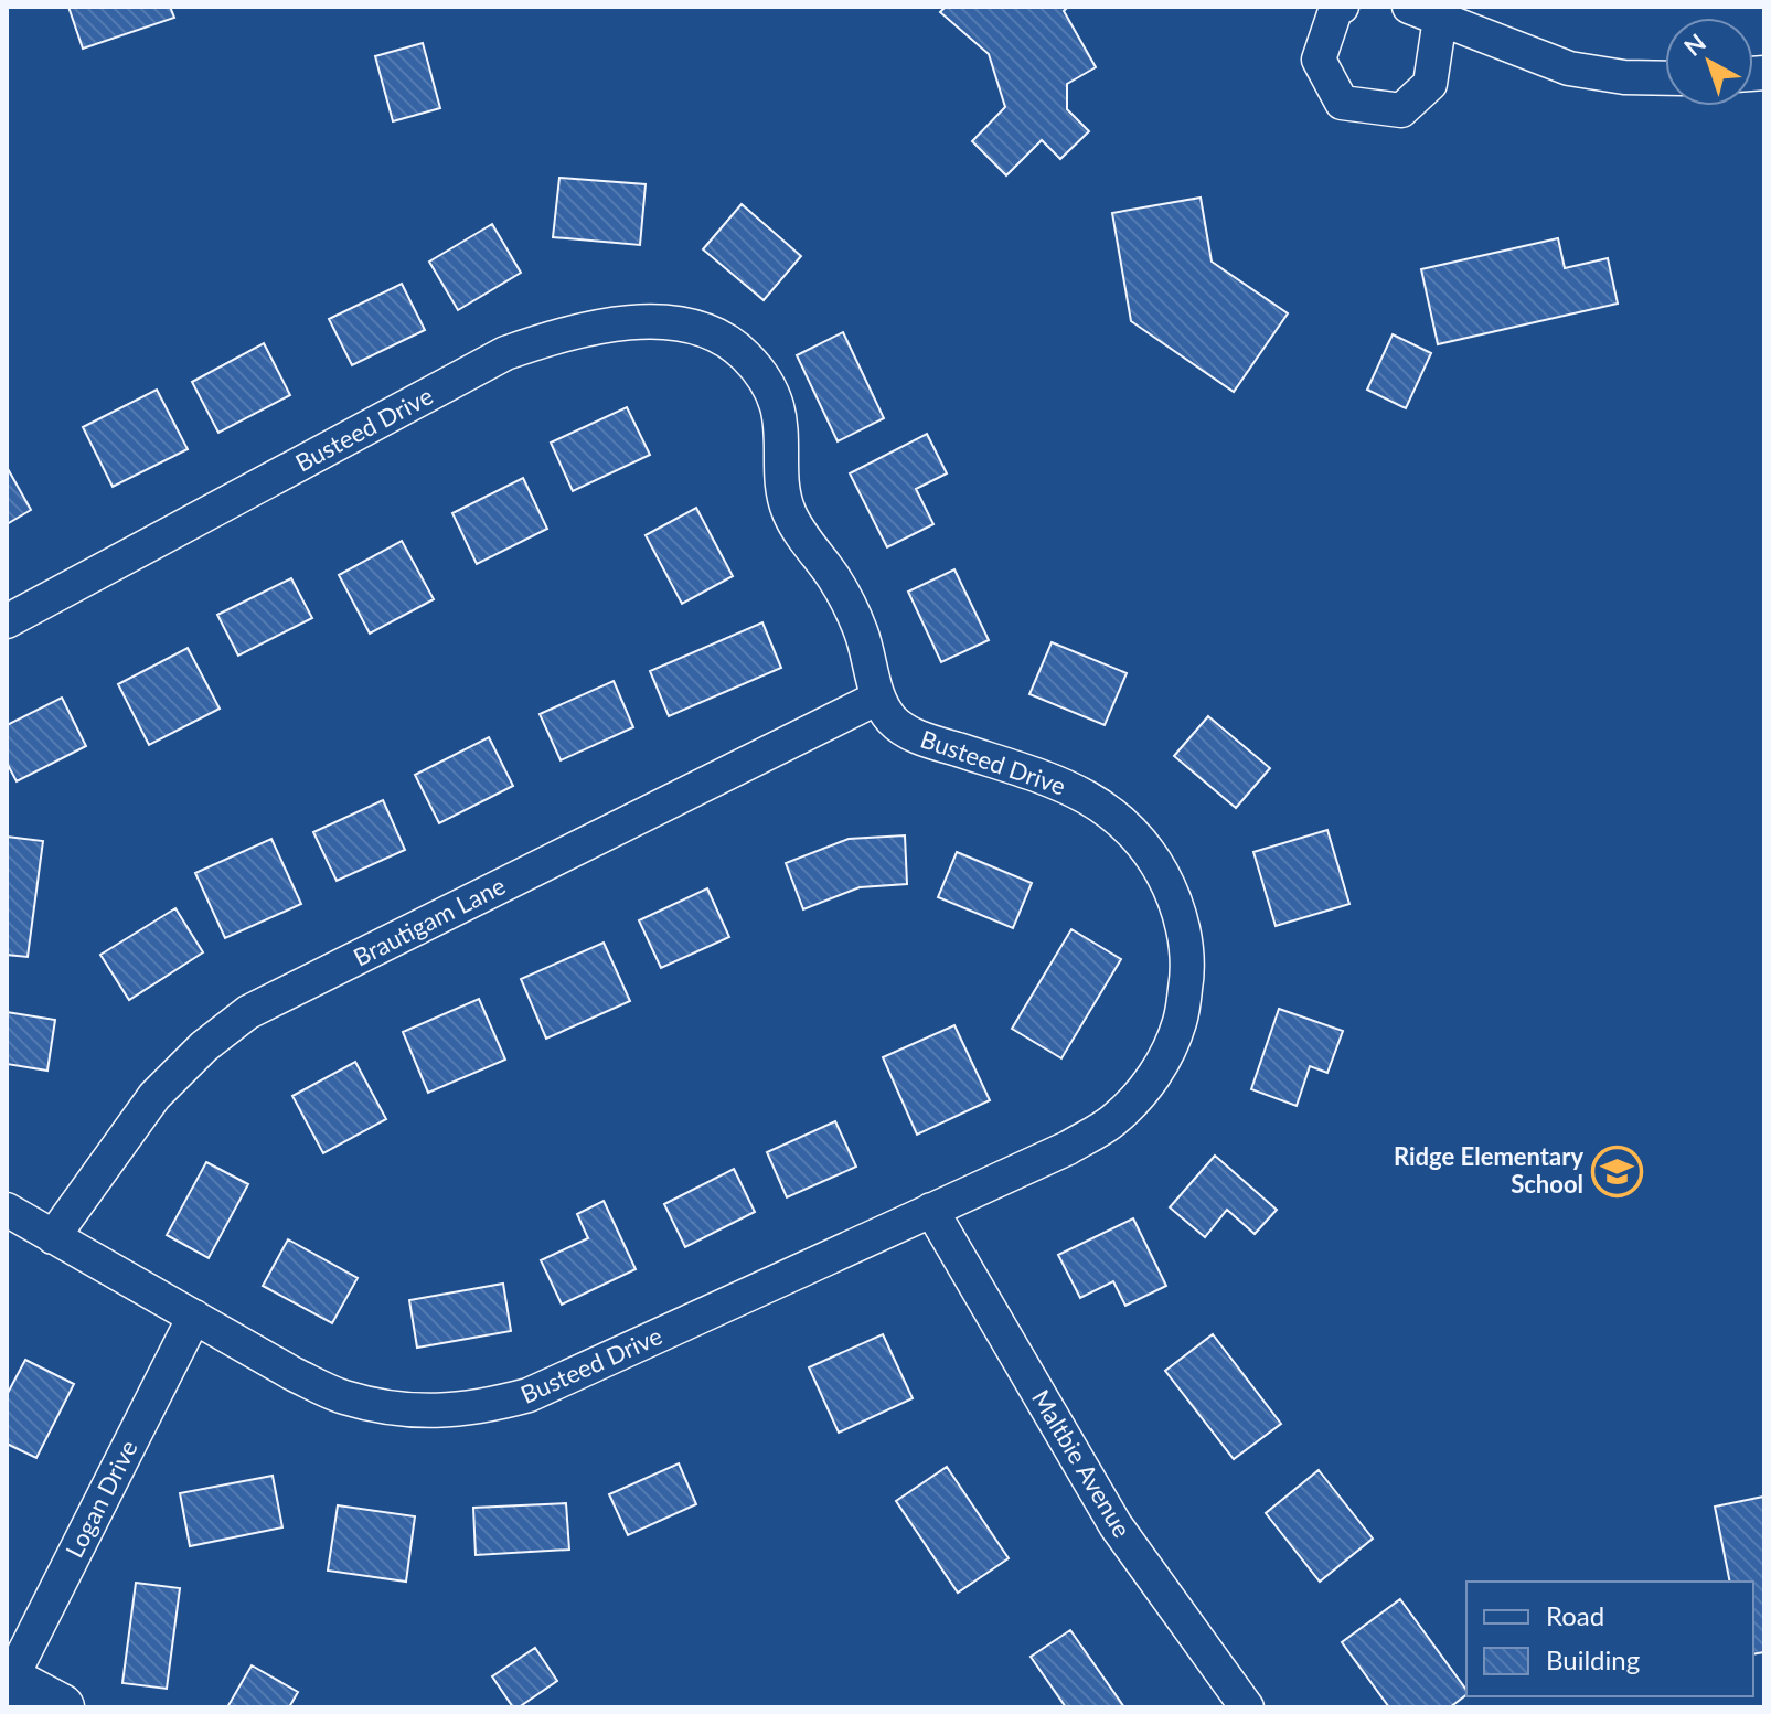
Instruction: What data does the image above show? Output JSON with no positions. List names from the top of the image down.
{
  "streets": {
    "street": [
      "Busteed Drive",
      "Brautigam Lane",
      "Maltbie Avenue",
      "Logan Drive"
    ]
  },
  "crossings": [
    ["Busteed Drive", "Brautigam Lane"],
    ["Busteed Drive", "Maltbie Avenue"],
    ["Busteed Drive", "Logan Drive"]
  ],
  "places": {
    "school or university": ["Ridge Elementary School"]
  },
  "legend": ["Road", "Building"],
  "north": "top left"
}
